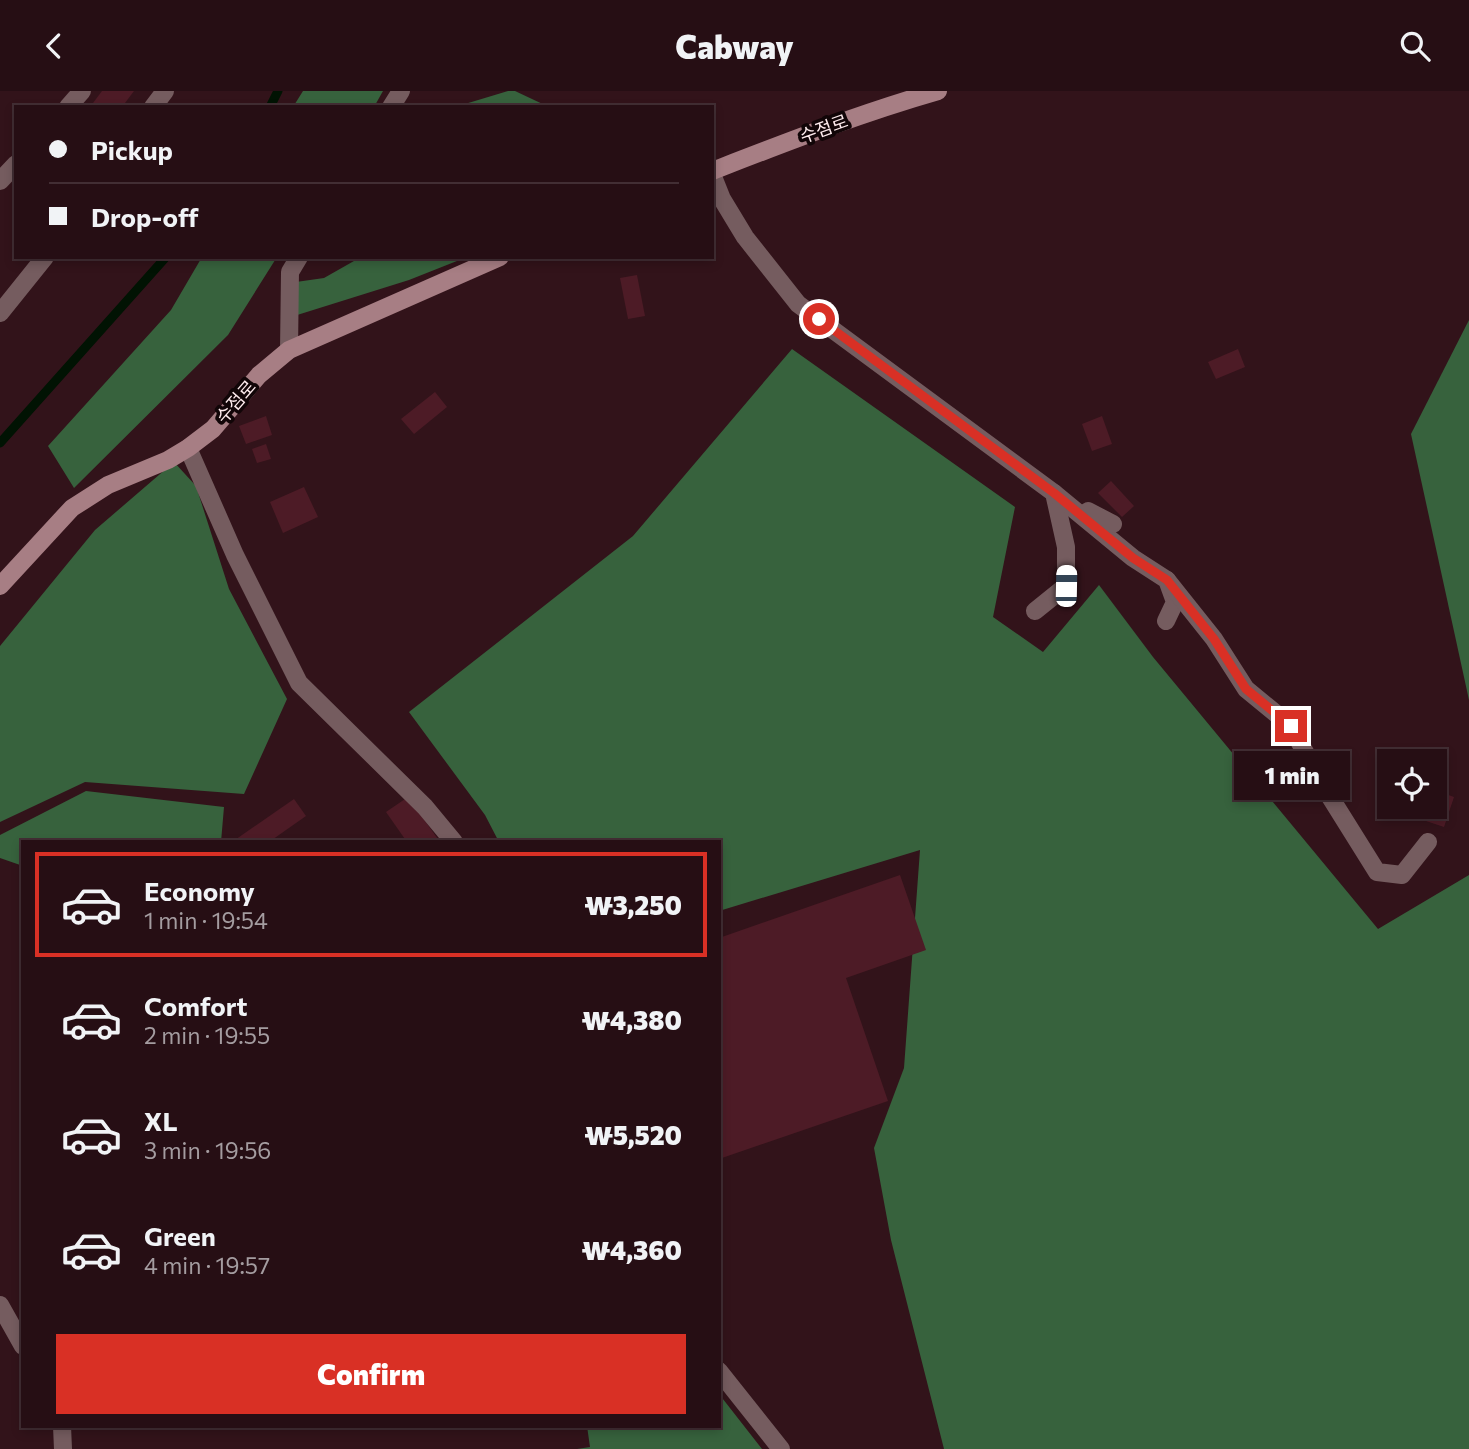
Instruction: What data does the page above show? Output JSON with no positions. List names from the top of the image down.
{
  "streets": {
    "main road": ["수점로"]
  },
  "page": {
    "header": "Cabway",
    "banner": ["Pickup", "Drop-off"],
    "bubble": "1 min",
    "list": [
      {
        "name": "Economy",
        "note": "1 min · 19:54",
        "value": "₩3,250"
      },
      {
        "name": "Comfort",
        "note": "2 min · 19:55",
        "value": "₩4,380"
      },
      {
        "name": "XL",
        "note": "3 min · 19:56",
        "value": "₩5,520"
      },
      {
        "name": "Green",
        "note": "4 min · 19:57",
        "value": "₩4,360"
      }
    ],
    "buttons": "Confirm"
  }
}
